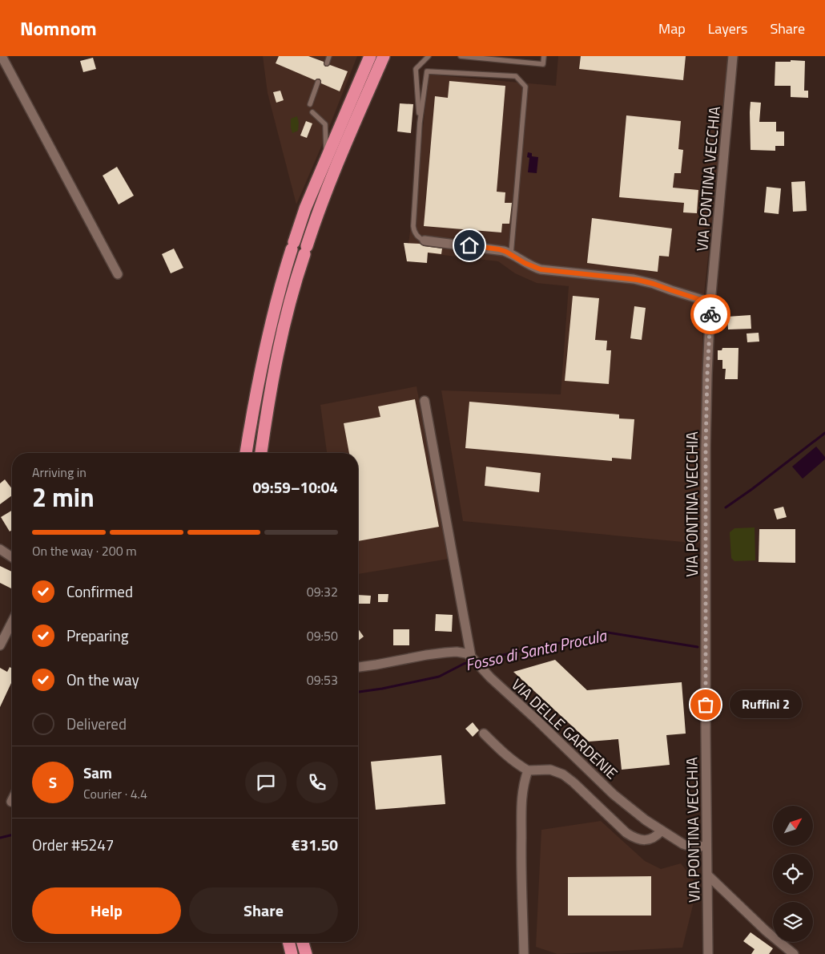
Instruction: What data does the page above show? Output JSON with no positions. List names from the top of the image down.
{
  "streets": {
    "street": ["VIA PONTINA VECCHIA", "VIA DELLE GARDENIE"]
  },
  "crossings": [
    ["VIA PONTINA VECCHIA", "VIA DELLE GARDENIE"]
  ],
  "water": ["Fosso di Santa Procula"],
  "places": ["Ruffini 2"],
  "north": "top right",
  "page": {
    "header": "Nomnom",
    "nav": ["Map", "Layers", "Share"],
    "heading": ["2 min", "Arriving in", "09:59–10:04"],
    "panel": [
      "Sam",
      "Courier · 4.4",
      "Order #5247",
      "€31.50"
    ],
    "bar": "On the way · 200 m",
    "list": [
      ["Confirmed", "09:32"],
      ["Preparing", "09:50"],
      ["On the way", "09:53"],
      "Delivered"
    ],
    "bubble": "Ruffini 2",
    "round": "S",
    "buttons": ["Help", "Share"]
  }
}
